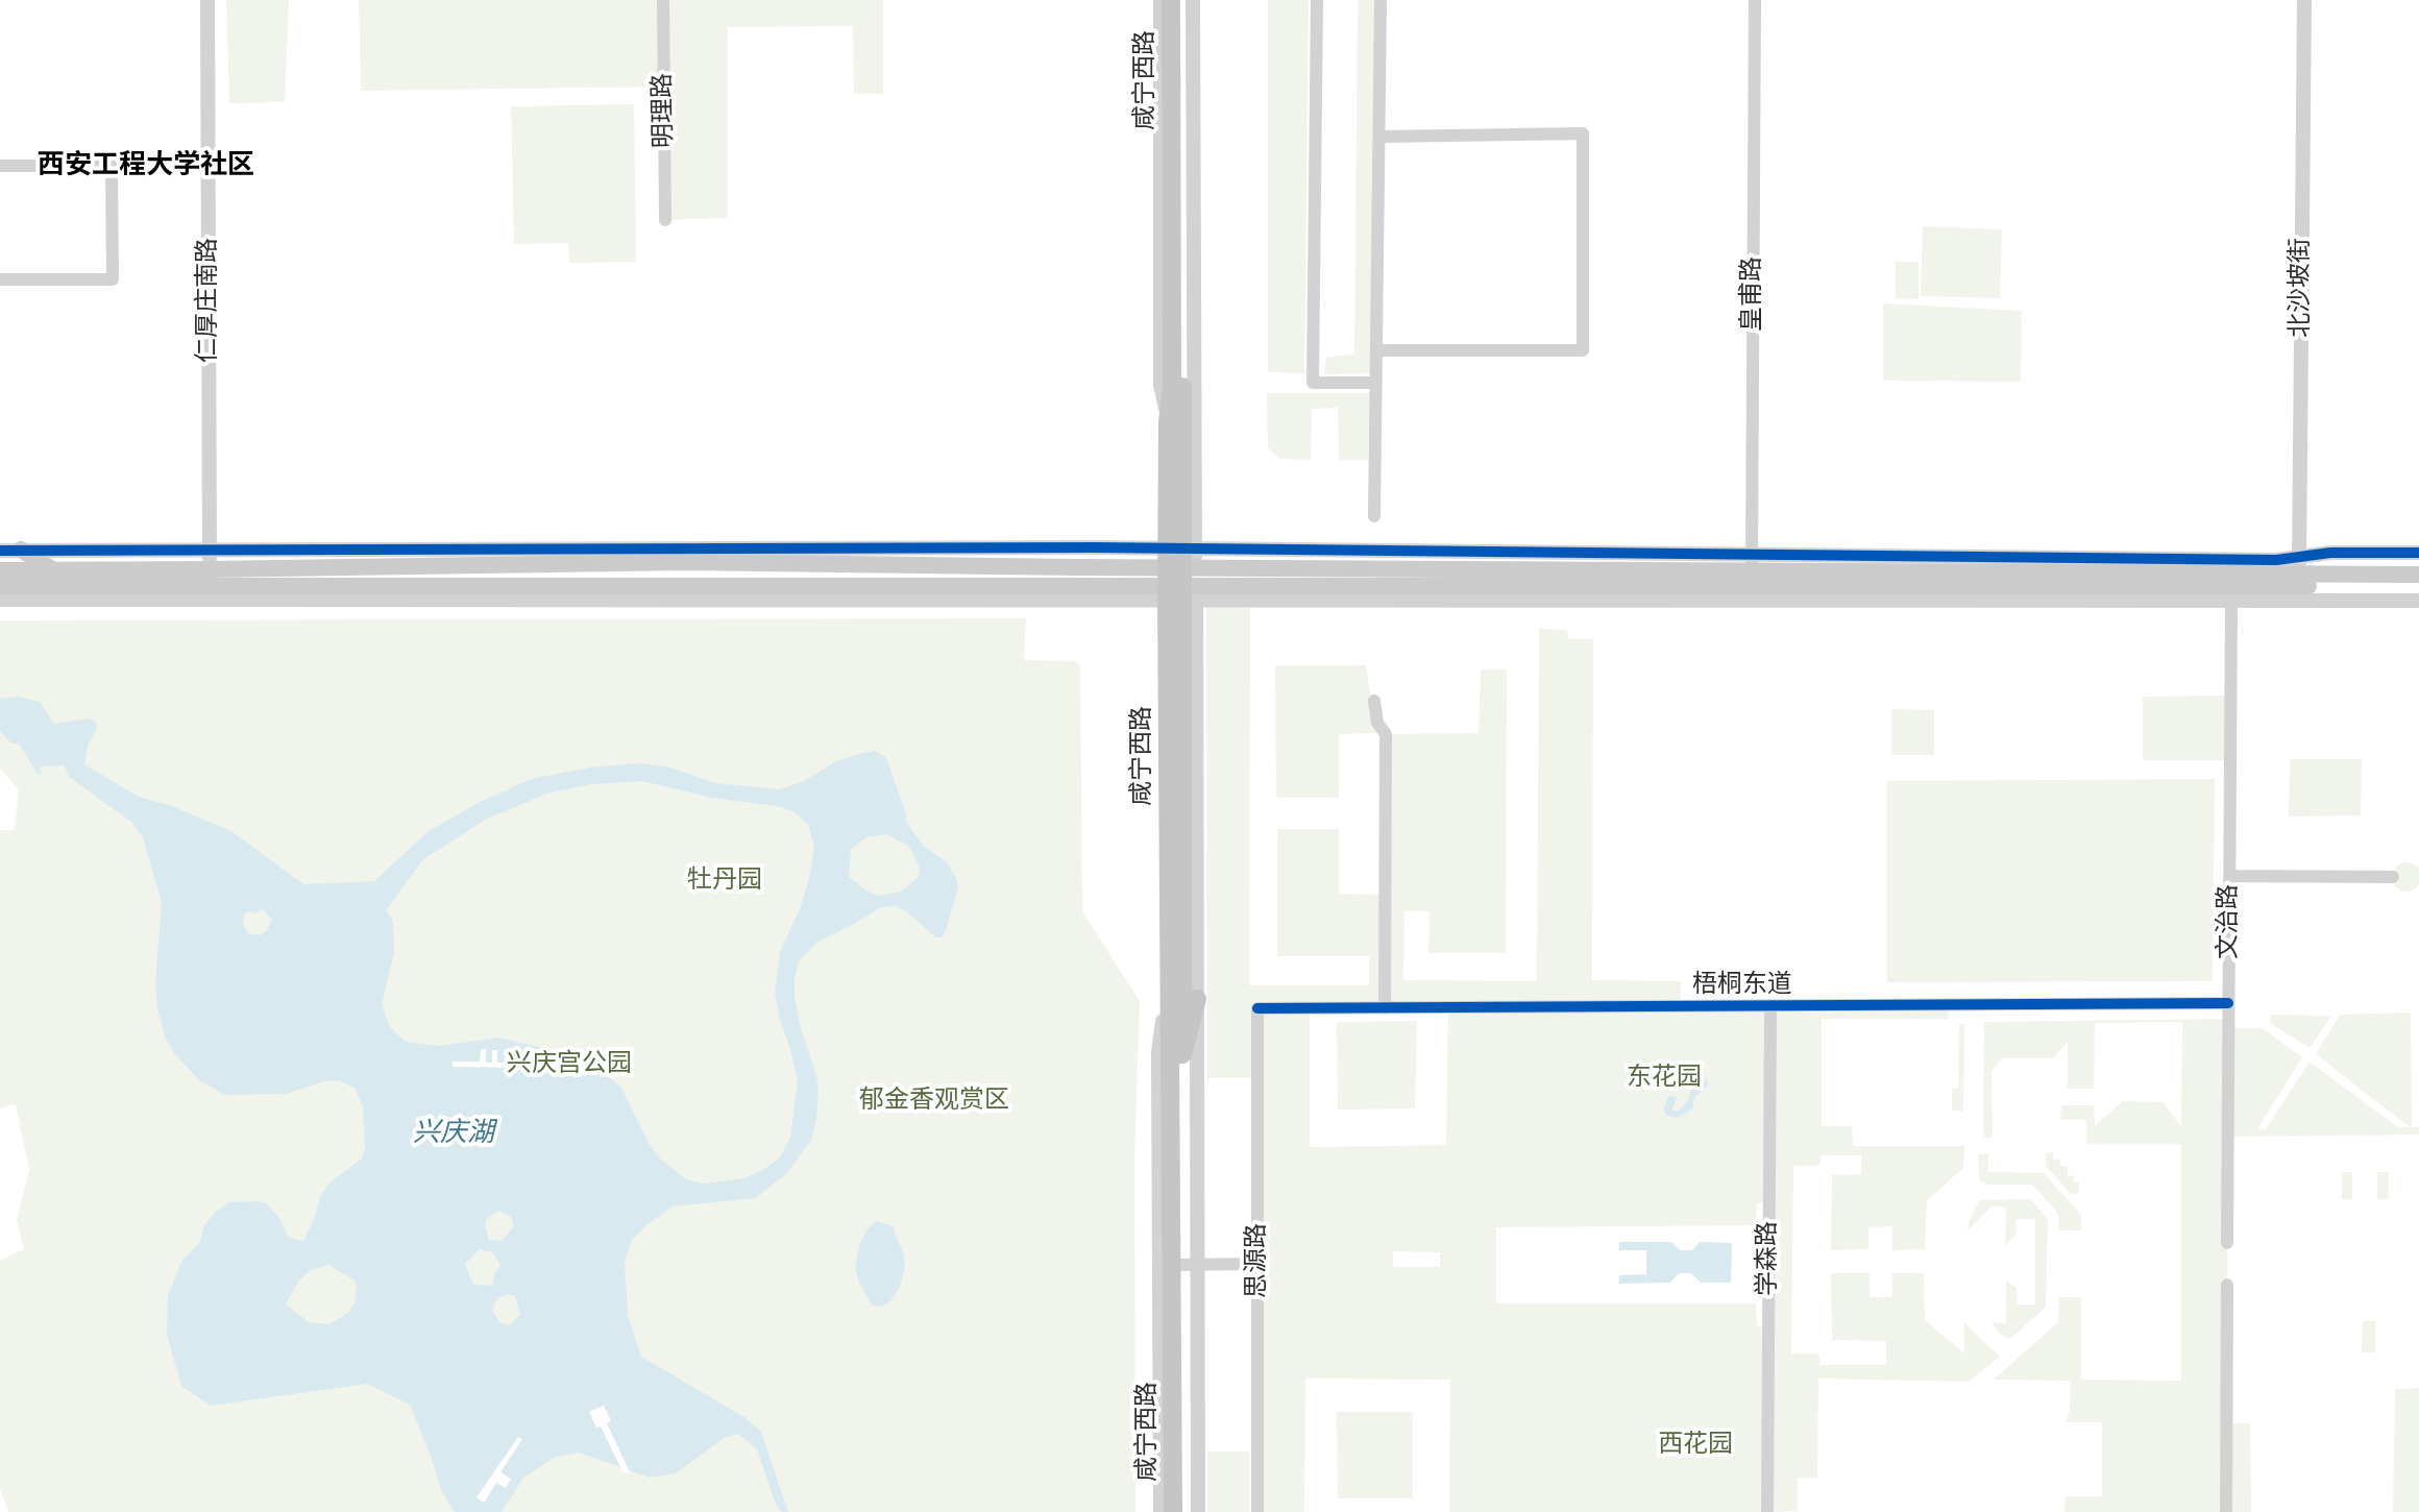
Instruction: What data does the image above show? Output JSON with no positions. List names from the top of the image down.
{
  "streets": {
    "main road": ["咸宁西路"],
    "street": [
      "明理路",
      "北沙坡街",
      "皇甫路",
      "仁厚庄南路",
      "文治路",
      "梧桐东道",
      "学森路",
      "思源路"
    ]
  },
  "crossings": [
    ["文治路", "梧桐东道"],
    ["梧桐东道", "学森路"],
    ["梧桐东道", "思源路"]
  ],
  "districts": ["西安工程大学社区"],
  "water": ["兴庆湖"],
  "parks": [
    "牡丹园",
    "兴庆宫公园",
    "东花园",
    "郁金香观赏区",
    "西花园"
  ]
}
